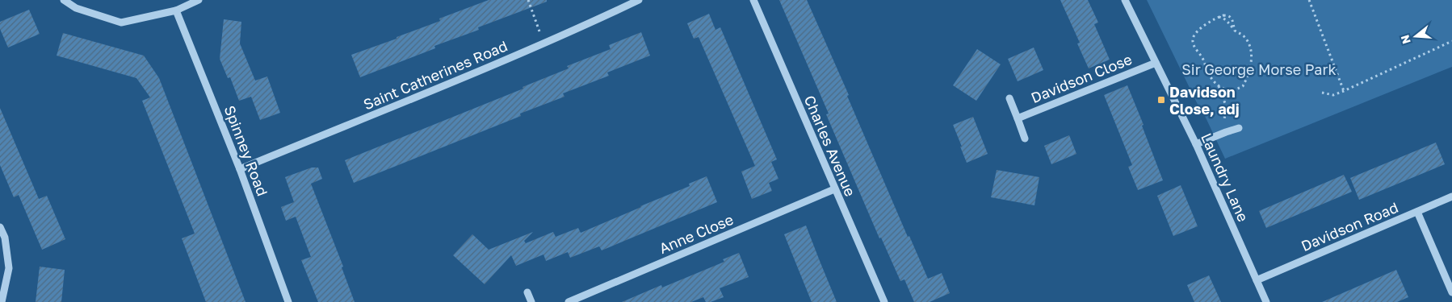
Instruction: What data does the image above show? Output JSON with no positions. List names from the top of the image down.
{
  "streets": {
    "street": [
      "Saint Catherines Road",
      "Davidson Close",
      "Charles Avenue",
      "Spinney Road",
      "Laundry Lane",
      "Davidson Road",
      "Anne Close"
    ]
  },
  "crossings": [
    ["Saint Catherines Road", "Spinney Road"],
    ["Davidson Close", "Laundry Lane"],
    ["Charles Avenue", "Anne Close"],
    ["Laundry Lane", "Davidson Road"]
  ],
  "parks": ["Sir George Morse Park"],
  "places": {
    "transit": ["Davidson Close, adj"]
  },
  "north": "left"
}
